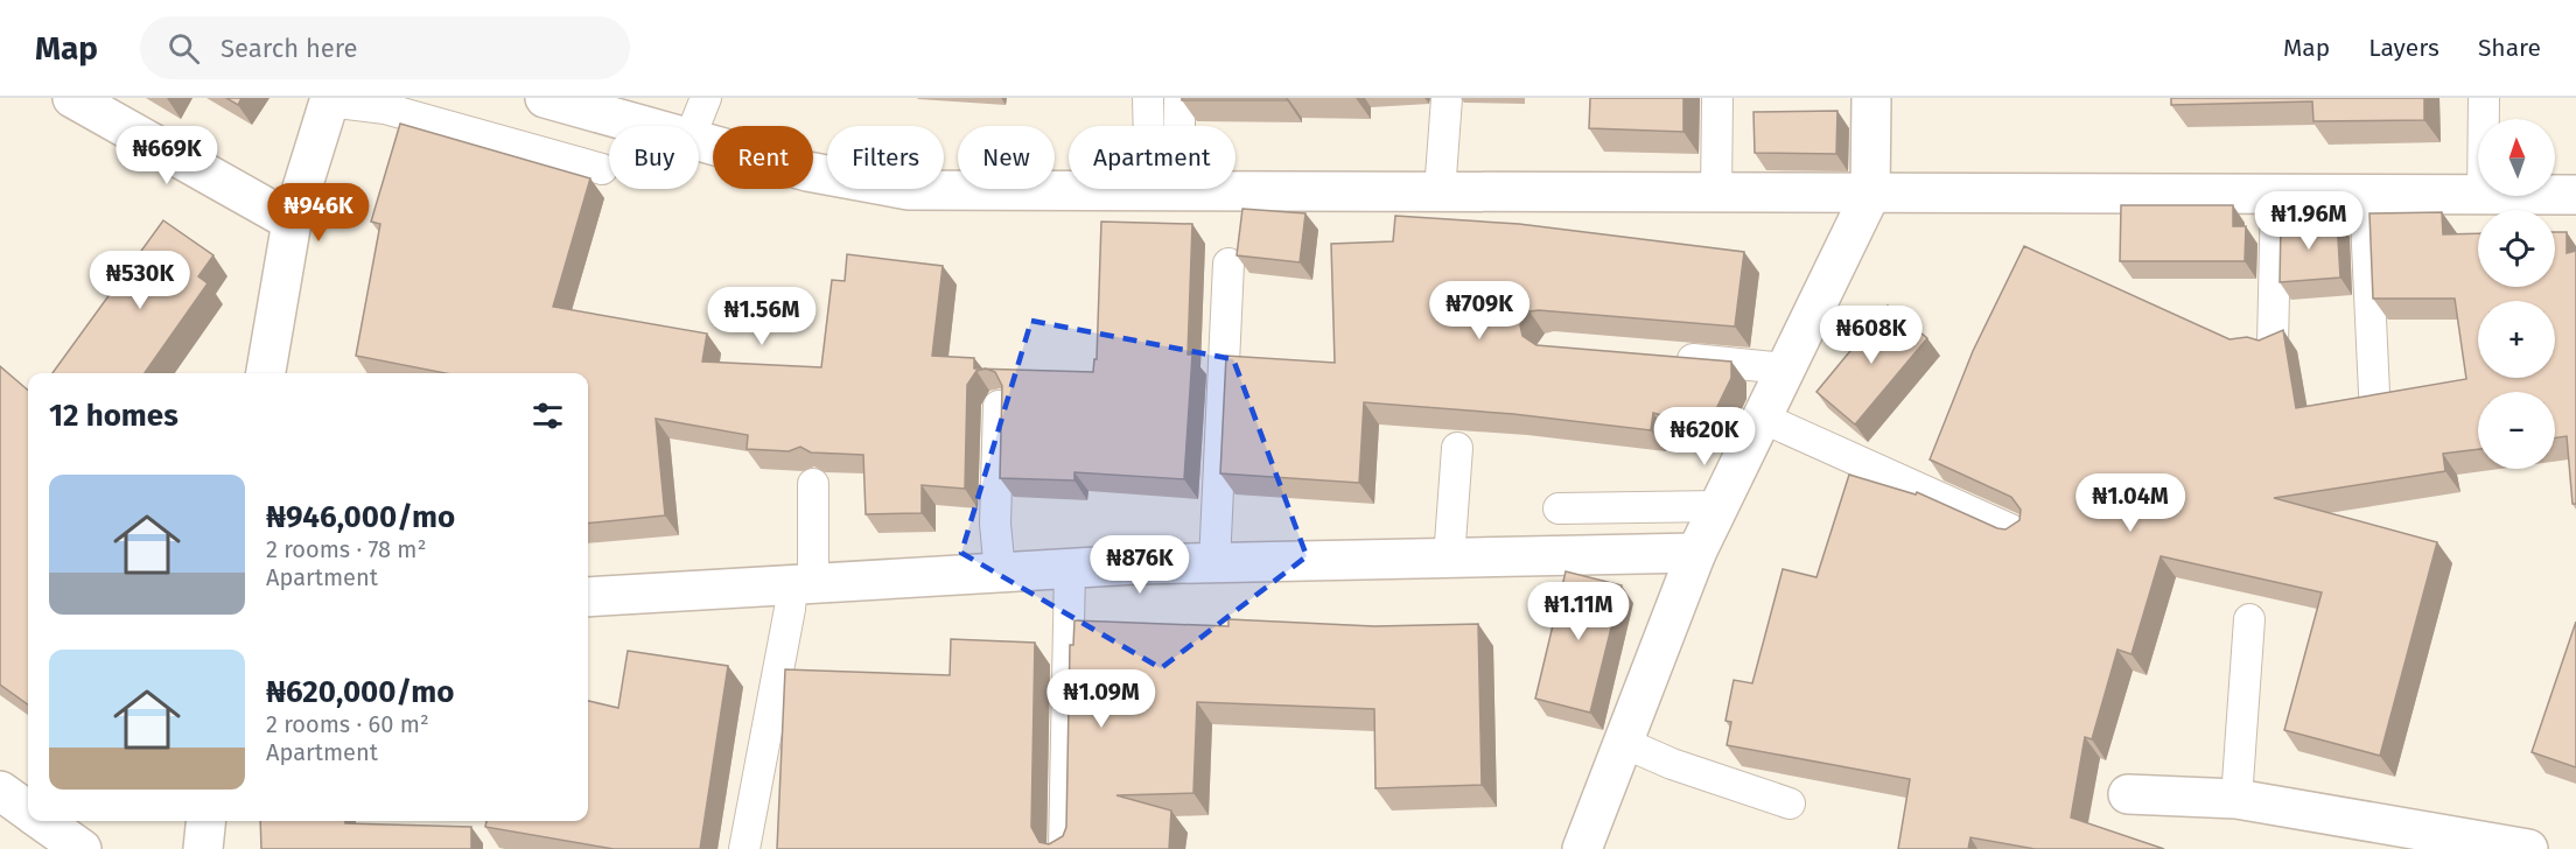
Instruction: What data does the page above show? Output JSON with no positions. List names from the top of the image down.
{
  "north": "top",
  "page": {
    "header": "Map",
    "search": "Search here",
    "nav": ["Map", "Layers", "Share"],
    "map_buttons": ["+", "−"],
    "price": [
      "₦669K",
      "₦946K",
      "₦1.96M",
      "₦530K",
      "₦709K",
      "₦1.56M",
      "₦608K",
      "₦620K",
      "₦1.04M",
      "₦876K",
      "₦1.11M",
      "₦1.09M"
    ],
    "chip": [
      "Buy",
      "Rent",
      "Filters",
      "New",
      "Apartment"
    ],
    "heading": "12 homes",
    "list": [
      {
        "name": "₦946,000/mo",
        "note": "2 rooms · 78 m² · Apartment"
      },
      {
        "name": "₦620,000/mo",
        "note": "2 rooms · 60 m² · Apartment"
      }
    ]
  }
}
